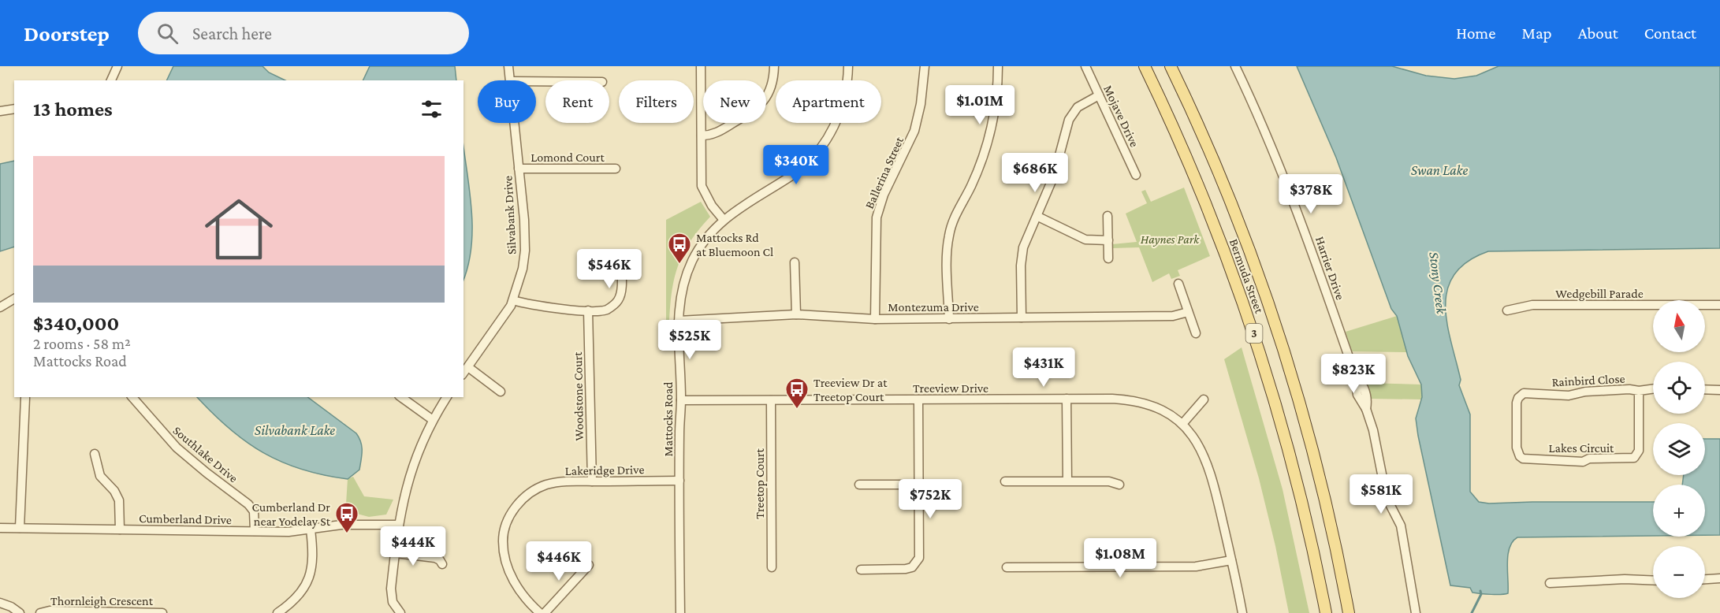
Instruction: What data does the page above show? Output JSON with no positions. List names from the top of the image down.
{
  "streets": {
    "main road": ["Bermuda Street", "3"],
    "street": [
      "Mojave Drive",
      "Lomond Court",
      "Ballerina Street",
      "Silvabank Drive",
      "Harrier Drive",
      "Wedgebill Parade",
      "Montezuma Drive",
      "Rainbird Close",
      "Treeview Drive",
      "Woodstone Court",
      "Mattocks Road",
      "Lakes Circuit",
      "Southlake Drive",
      "Lakeridge Drive",
      "Treetop Court",
      "Cumberland Drive",
      "Thornleigh Crescent"
    ]
  },
  "crossings": [
    ["Lomond Court", "Silvabank Drive"],
    ["Ballerina Street", "Montezuma Drive"],
    ["Montezuma Drive", "Mattocks Road"],
    ["Rainbird Close", "Lakes Circuit"],
    ["Treeview Drive", "Mattocks Road"],
    ["Treeview Drive", "Treetop Court"],
    ["Woodstone Court", "Lakeridge Drive"],
    ["Mattocks Road", "Lakeridge Drive"],
    ["Southlake Drive", "Cumberland Drive"]
  ],
  "water": ["Swan Lake", "Stony Creek", "Silvabank Lake"],
  "parks": ["Haynes Park"],
  "places": {
    "bus stop": ["Mattocks Rd at Bluemoon Cl", "Treeview Dr at Treetop Court", "Cumberland Dr near Yodelay St"]
  },
  "north": "top",
  "page": {
    "header": "Doorstep",
    "search": "Search here",
    "nav": [
      "Home",
      "Map",
      "About",
      "Contact"
    ],
    "chip": [
      "Buy",
      "Rent",
      "Filters",
      "New",
      "Apartment"
    ],
    "heading": "13 homes",
    "price": [
      "$1.01M",
      "$340K",
      "$686K",
      "$378K",
      "$546K",
      "$525K",
      "$431K",
      "$823K",
      "$581K",
      "$752K",
      "$444K",
      "$1.08M",
      "$446K"
    ],
    "list": [
      {
        "name": "$340,000",
        "note": "2 rooms · 58 m² · Mattocks Road"
      }
    ],
    "map_buttons": ["+", "−"]
  }
}
